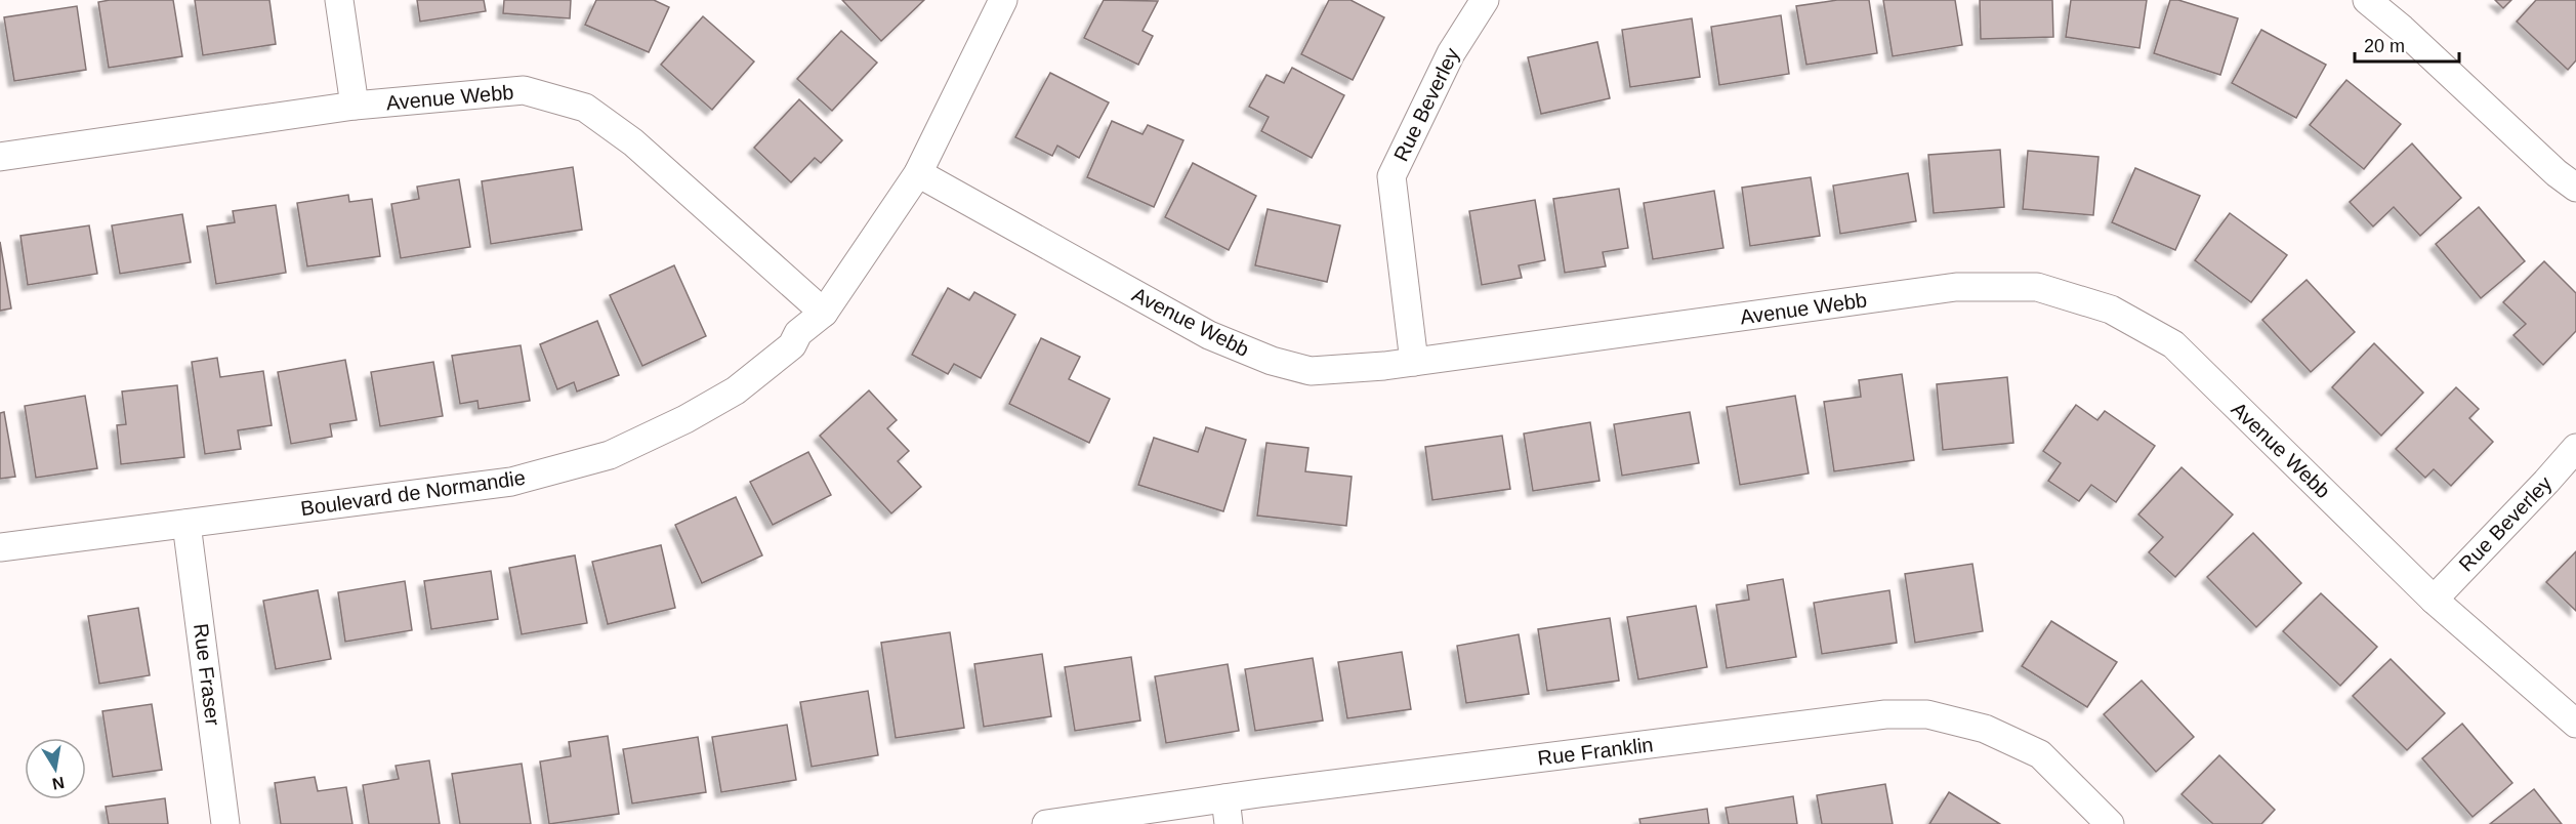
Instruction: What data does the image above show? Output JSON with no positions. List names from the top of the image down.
{
  "streets": {
    "street": [
      "Avenue Webb",
      "Rue Beverley",
      "Boulevard de Normandie",
      "Rue Fraser",
      "Rue Franklin"
    ]
  },
  "crossings": [
    ["Avenue Webb", "Rue Beverley"],
    ["Avenue Webb", "Boulevard de Normandie"],
    ["Boulevard de Normandie", "Rue Fraser"]
  ],
  "scale_bar": "20 m",
  "north": "bottom"
}
